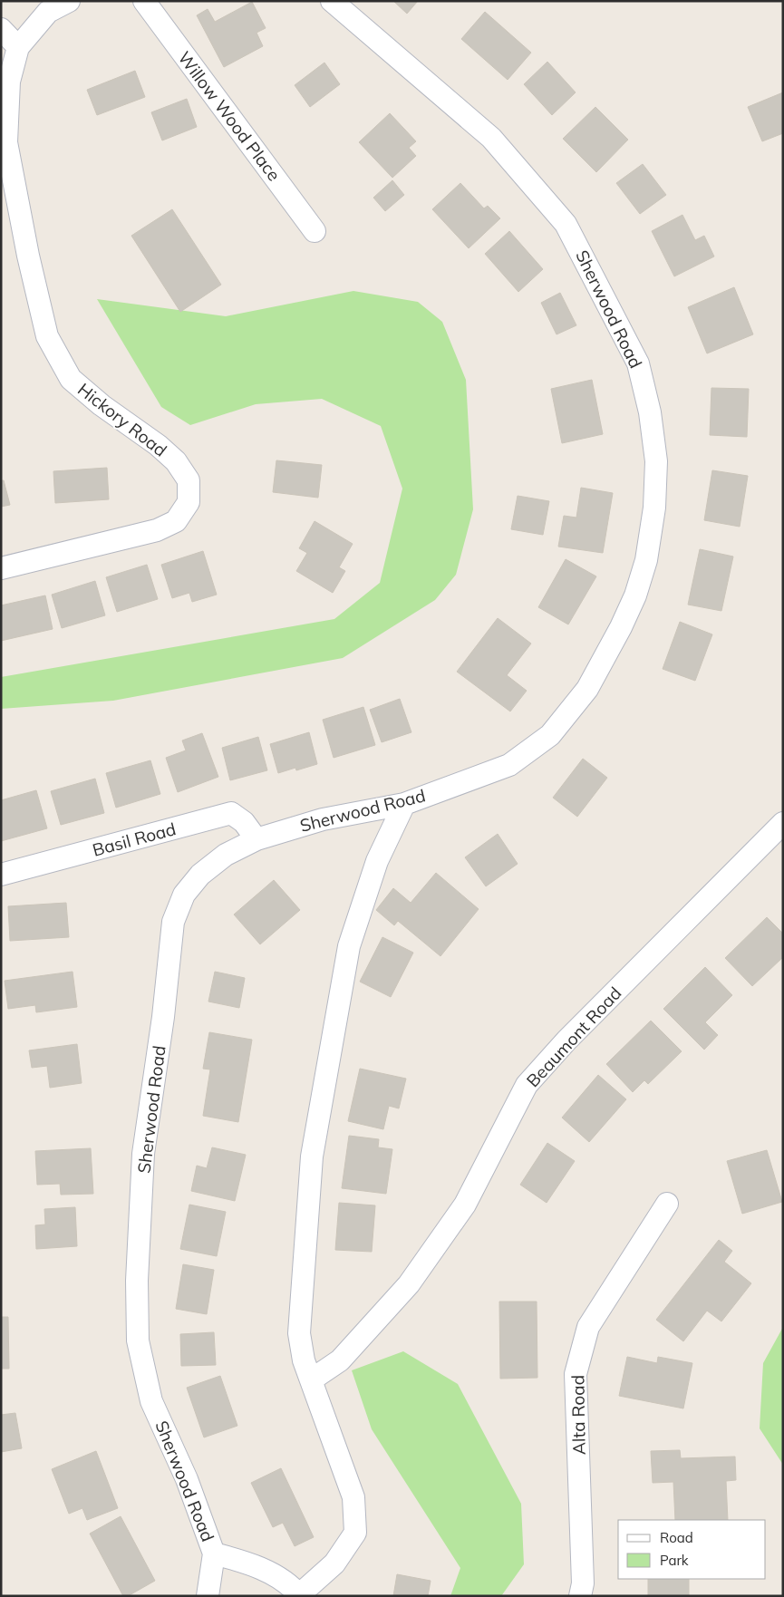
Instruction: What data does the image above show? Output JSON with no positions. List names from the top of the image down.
{
  "streets": {
    "street": [
      "Willow Wood Place",
      "Sherwood Road",
      "Hickory Road",
      "Basil Road",
      "Beaumont Road",
      "Alta Road"
    ]
  },
  "crossings": [
    ["Sherwood Road", "Basil Road"]
  ],
  "legend": ["Road", "Park"]
}
